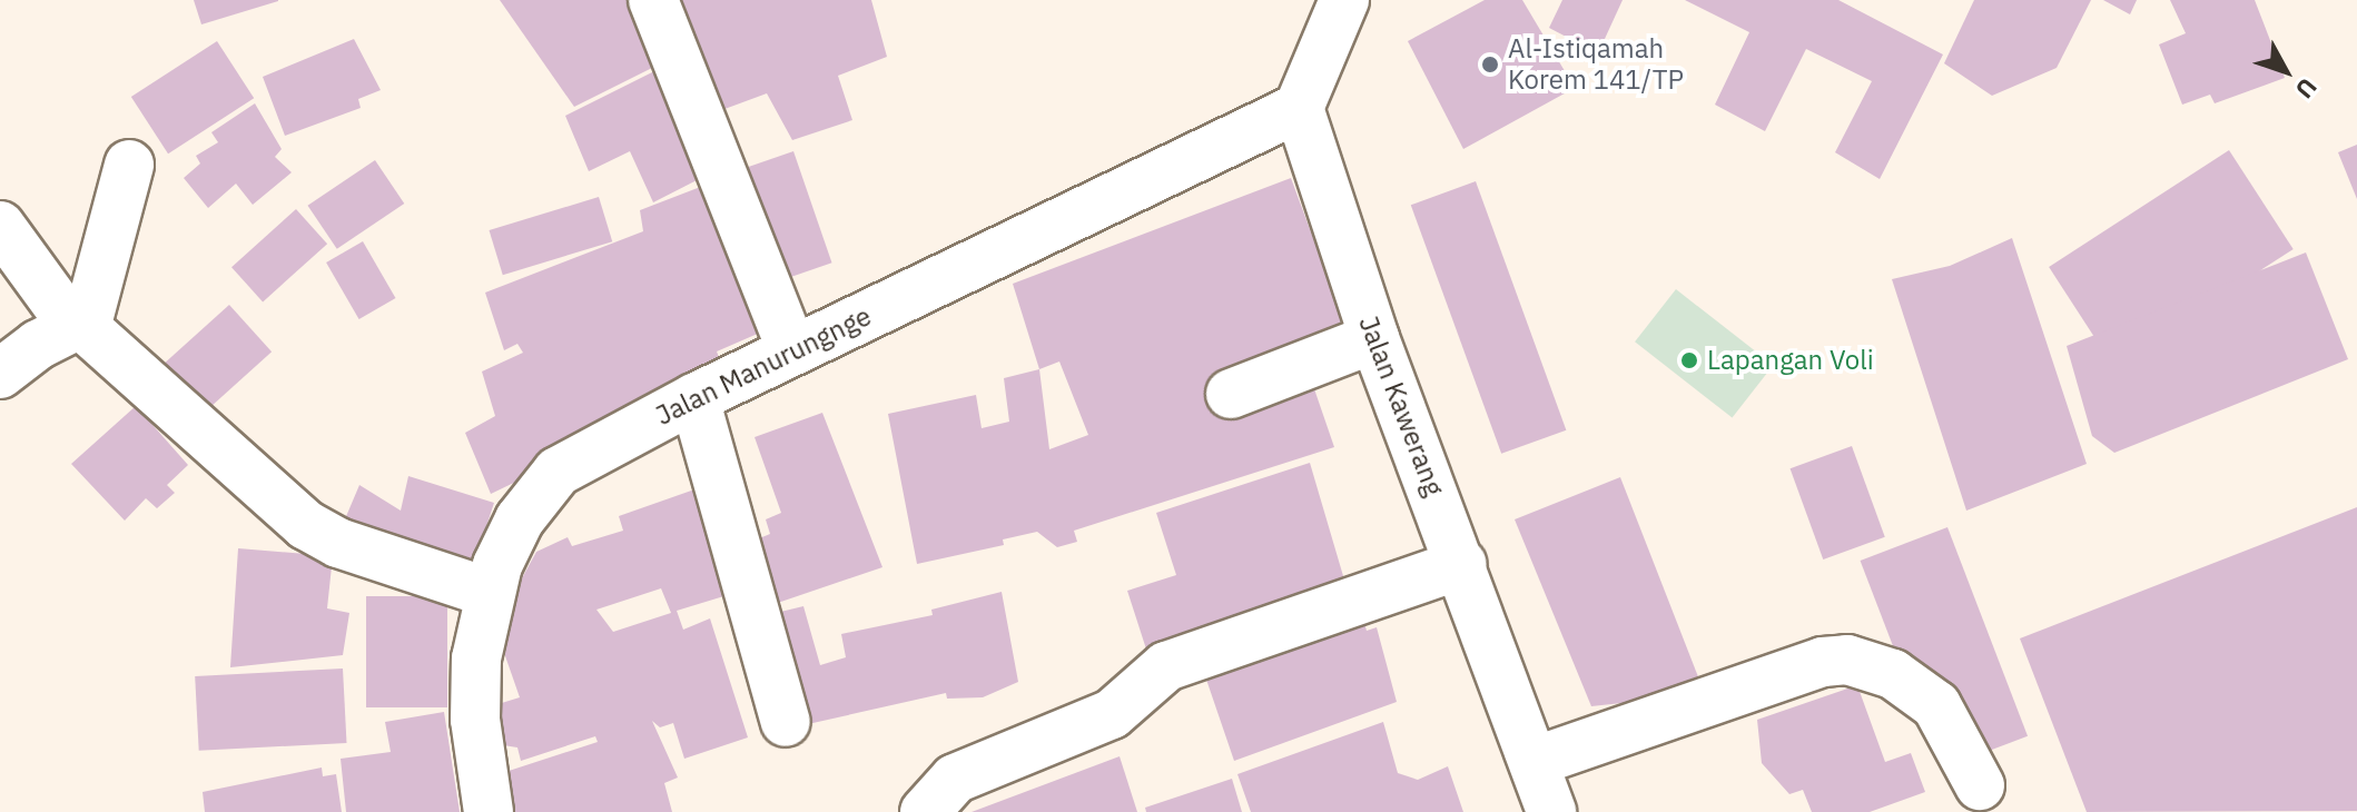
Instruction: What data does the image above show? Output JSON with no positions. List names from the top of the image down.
{
  "streets": {
    "street": ["Jalan Manurungnge", "Jalan Kawerang"]
  },
  "crossings": [
    ["Jalan Manurungnge", "Jalan Kawerang"]
  ],
  "places": ["Al-Istiqamah Korem 141/TP", "Lapangan Voli"],
  "north": "bottom right"
}
